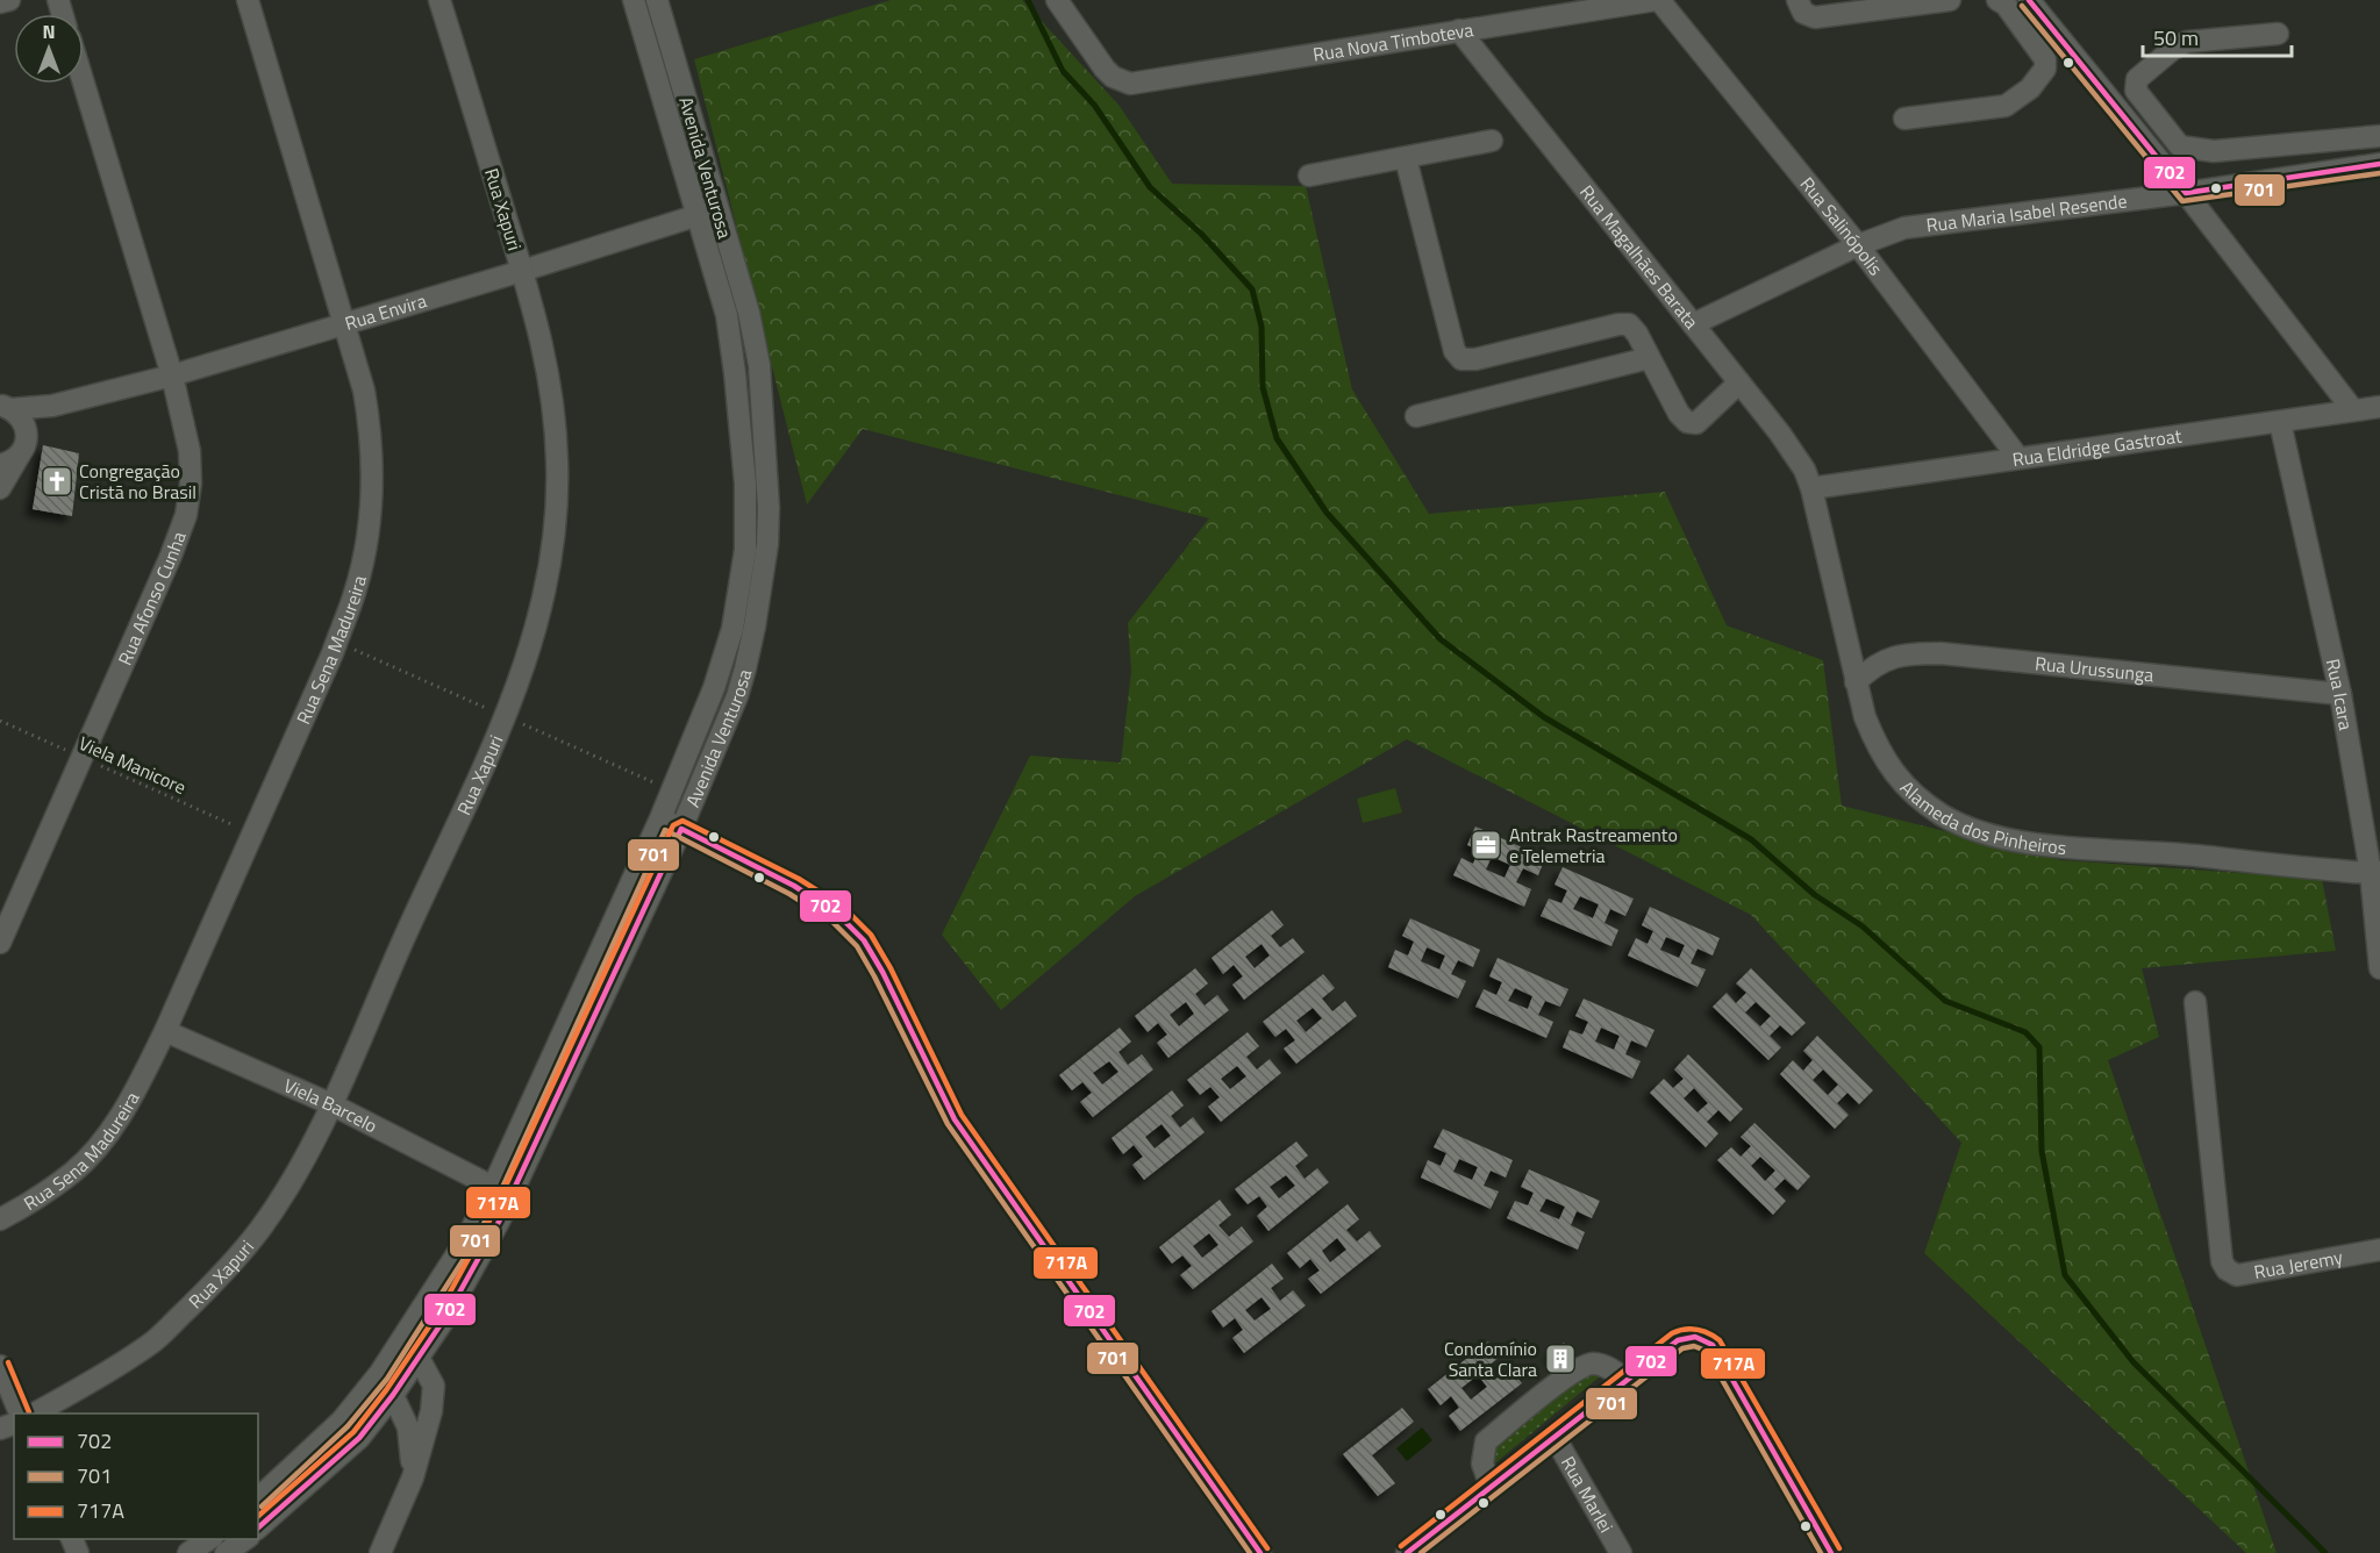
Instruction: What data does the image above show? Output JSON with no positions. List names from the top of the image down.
{
  "streets": {
    "street": [
      "Rua Nova Timboteva",
      "Avenida Venturosa",
      "Rua Xapuri",
      "Rua Maria Isabel Resende",
      "Rua Salinópolis",
      "Rua Magalhães Barata",
      "Rua Envira",
      "Rua Eldridge Gastroat",
      "Rua Afonso Cunha",
      "Rua Sena Madureira",
      "Rua Urussunga",
      "Rua Icara",
      "Alameda dos Pinheiros",
      "Viela Barcelo",
      "Rua Jeremy",
      "Rua Marlei"
    ],
    "path": ["Viela Manicore"]
  },
  "crossings": [
    ["Rua Nova Timboteva", "Rua Salinópolis"],
    ["Rua Nova Timboteva", "Rua Magalhães Barata"],
    ["Avenida Venturosa", "Rua Envira"],
    ["Avenida Venturosa", "Viela Barcelo"],
    ["Rua Xapuri", "Rua Envira"],
    ["Rua Xapuri", "Viela Barcelo"],
    ["Rua Maria Isabel Resende", "Rua Salinópolis"],
    ["Rua Maria Isabel Resende", "Rua Magalhães Barata"],
    ["Rua Salinópolis", "Rua Eldridge Gastroat"],
    ["Rua Magalhães Barata", "Rua Eldridge Gastroat"],
    ["Rua Magalhães Barata", "Alameda dos Pinheiros"],
    ["Rua Envira", "Rua Afonso Cunha"],
    ["Rua Envira", "Rua Sena Madureira"],
    ["Rua Eldridge Gastroat", "Rua Icara"],
    ["Rua Eldridge Gastroat", "Alameda dos Pinheiros"],
    ["Rua Afonso Cunha", "Viela Manicore"],
    ["Rua Sena Madureira", "Viela Manicore"],
    ["Rua Sena Madureira", "Viela Barcelo"],
    ["Rua Urussunga", "Rua Icara"],
    ["Rua Urussunga", "Alameda dos Pinheiros"],
    ["Rua Icara", "Alameda dos Pinheiros"]
  ],
  "places": {
    "church": ["Congregação Cristã no Brasil"],
    "office": ["Antrak Rastreamento e Telemetria"],
    "building": ["Condomínio Santa Clara"]
  },
  "lines": ["transit line 702", "transit line 701", "transit line 717A"],
  "legend": ["702", "701", "717A"],
  "scale_bar": "50 m",
  "north": "top"
}
